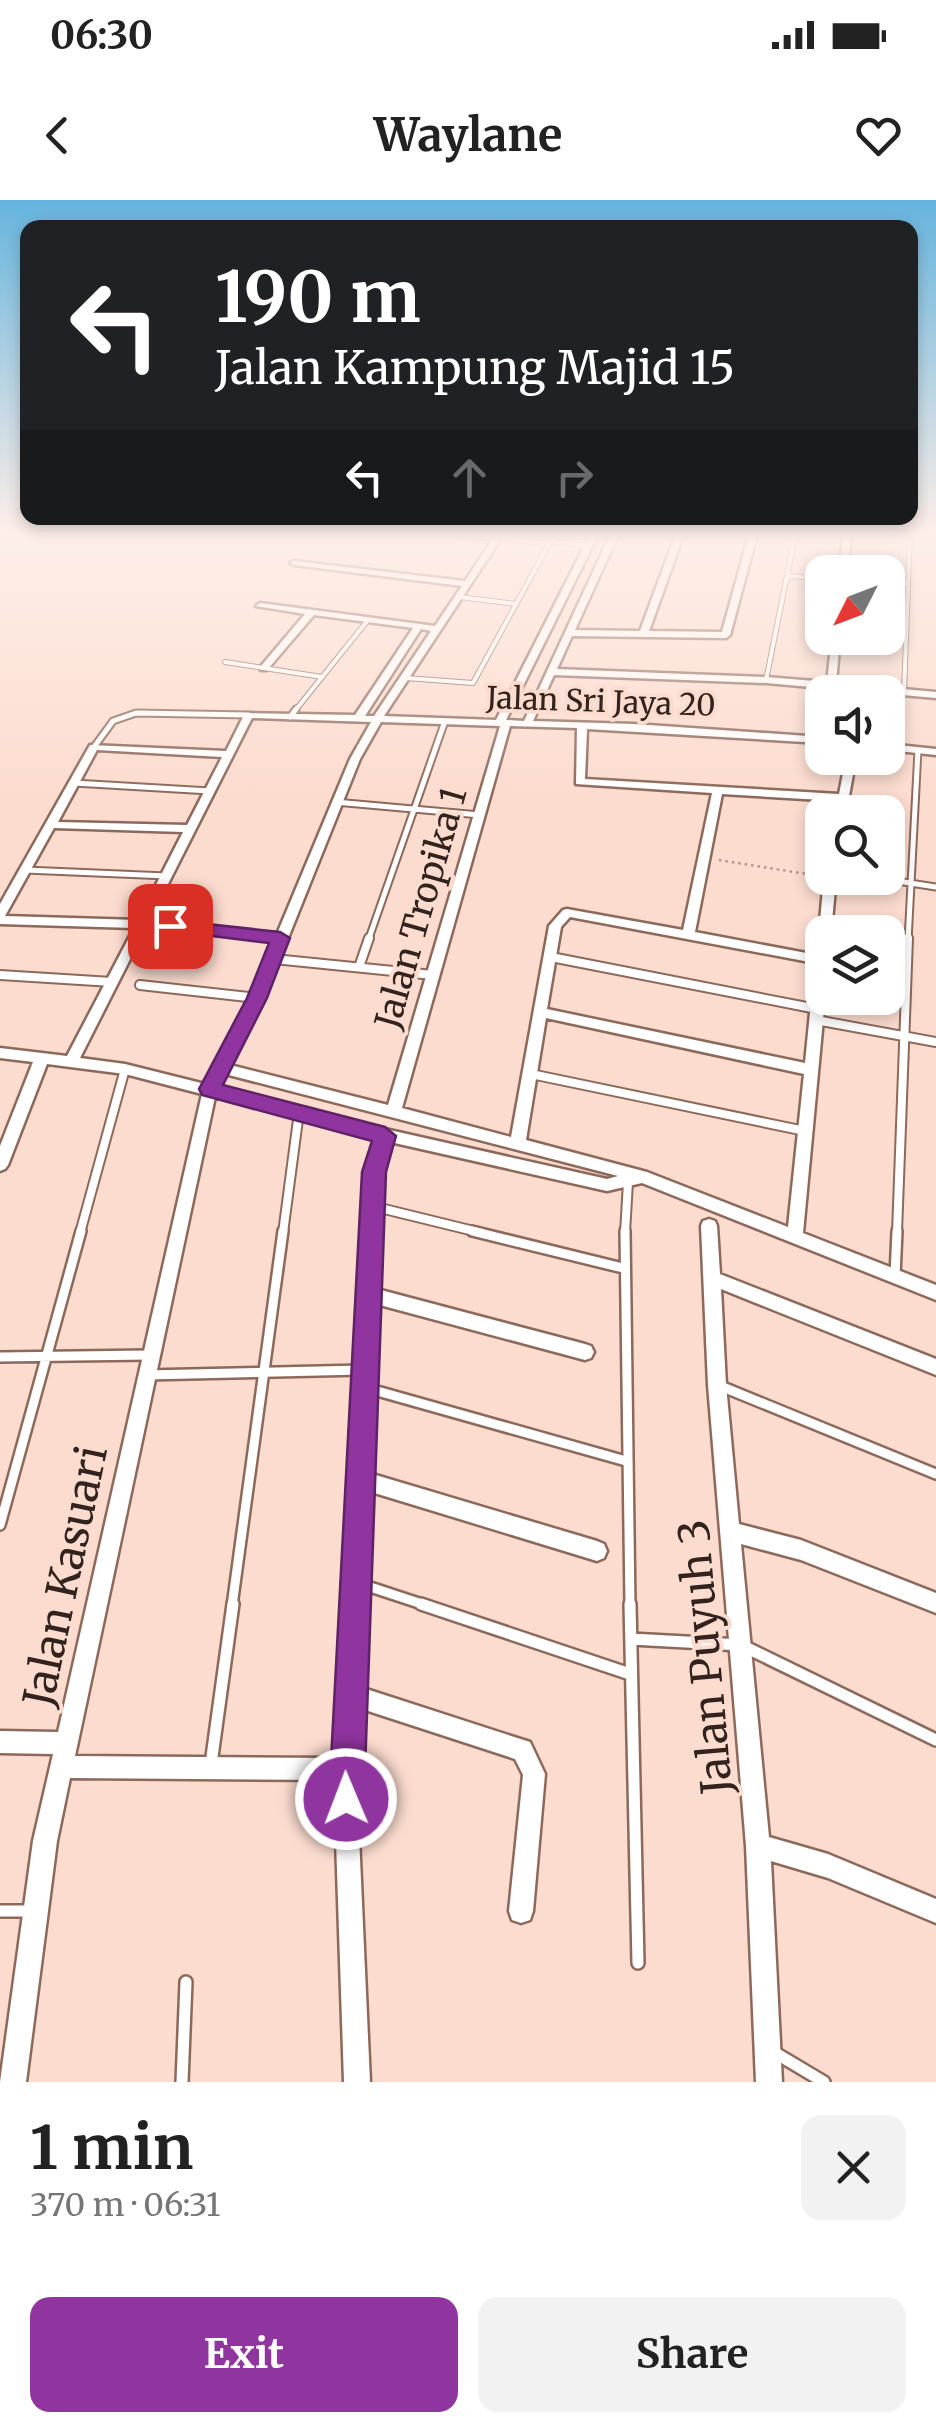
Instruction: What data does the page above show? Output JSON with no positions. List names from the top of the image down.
{
  "streets": {
    "street": [
      "Jalan Sri Jaya 20",
      "Jalan Tropika 1",
      "Jalan Kasuari",
      "Jalan Puyuh 3"
    ]
  },
  "crossings": [
    ["Jalan Sri Jaya 20", "Jalan Tropika 1"],
    ["Jalan Sri Jaya 20", "Jalan Kasuari"]
  ],
  "north": "bottom left",
  "page": {
    "status": "06:30",
    "header": "Waylane",
    "turn": ["190 m", "Jalan Kampung Majid 15"],
    "heading": ["1 min", "370 m · 06:31"],
    "buttons": ["Exit", "Share"]
  }
}
